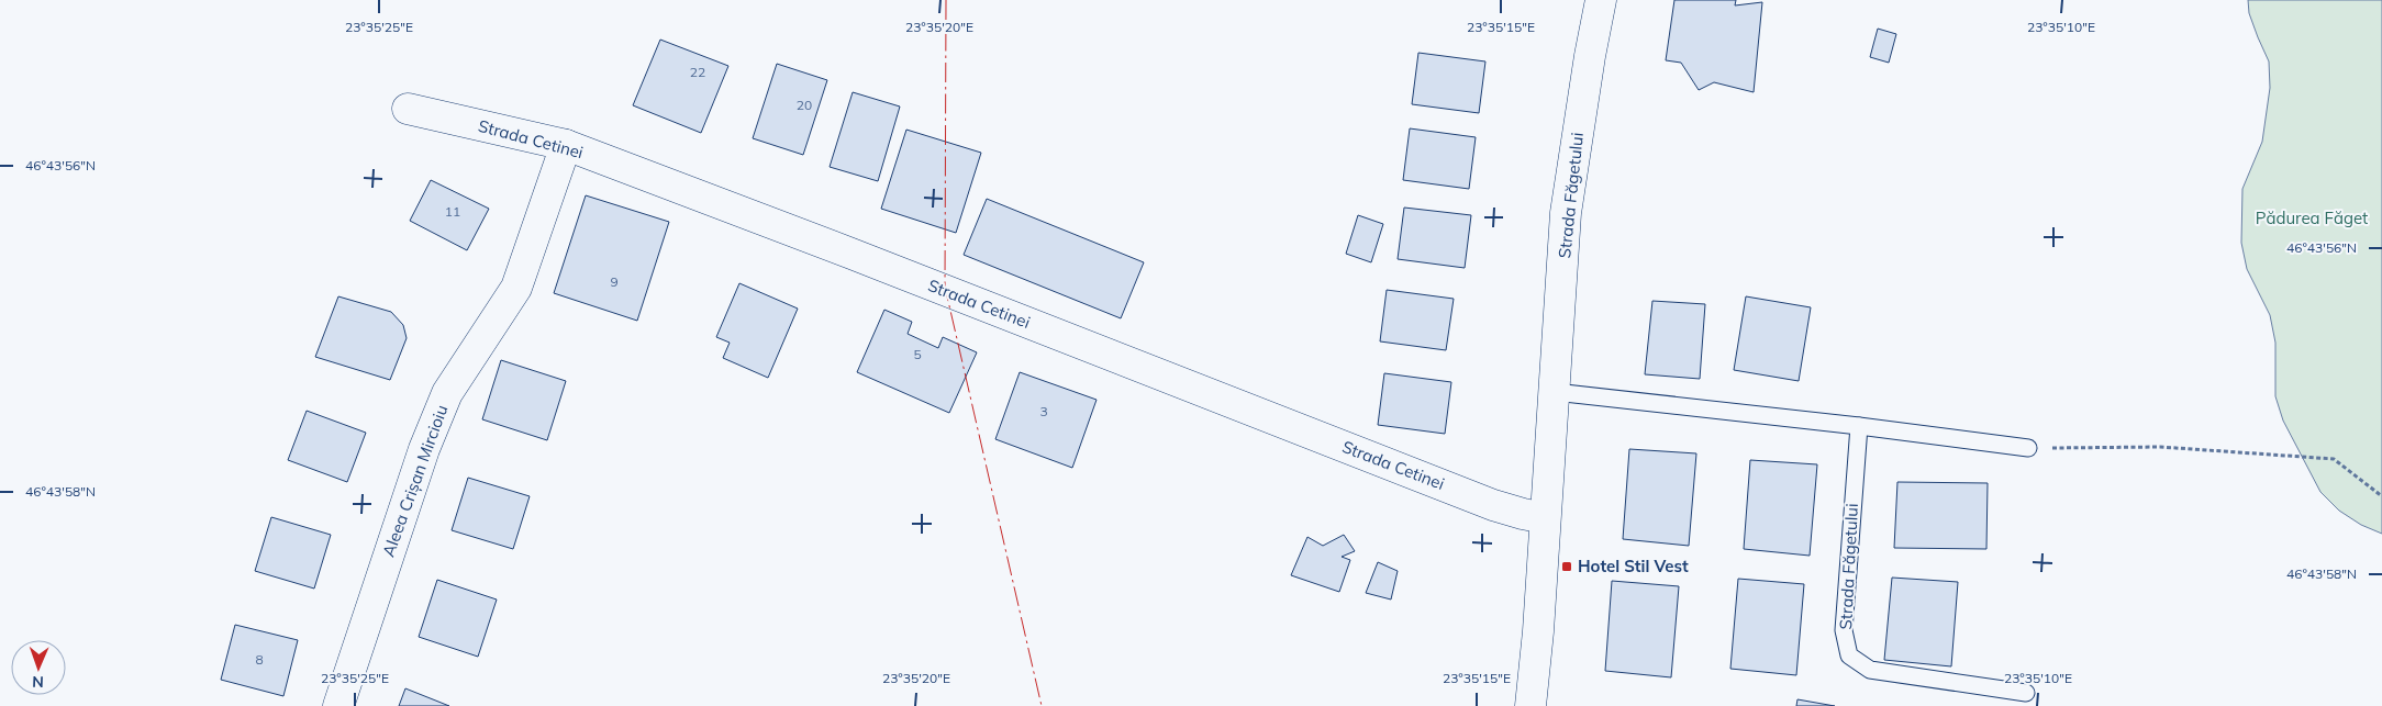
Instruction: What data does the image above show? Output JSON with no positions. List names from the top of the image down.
{
  "streets": {
    "street": ["Strada Cetinei", "Strada Făgetului", "Aleea Crișan Mircioiu"]
  },
  "crossings": [
    ["Strada Cetinei", "Strada Făgetului"],
    ["Strada Cetinei", "Aleea Crișan Mircioiu"]
  ],
  "parks": ["Pădurea Făget"],
  "places": {
    "transit": ["Hotel Stil Vest"]
  },
  "house_numbers": [
    "22",
    "20",
    "11",
    "9",
    "5",
    "3",
    "8"
  ],
  "north": "bottom",
  "coordinates": [
    "23°35'25\"E",
    "23°35'20\"E",
    "23°35'15\"E",
    "23°35'10\"E",
    "46°43'56\"N",
    "46°43'58\"N"
  ]
}
